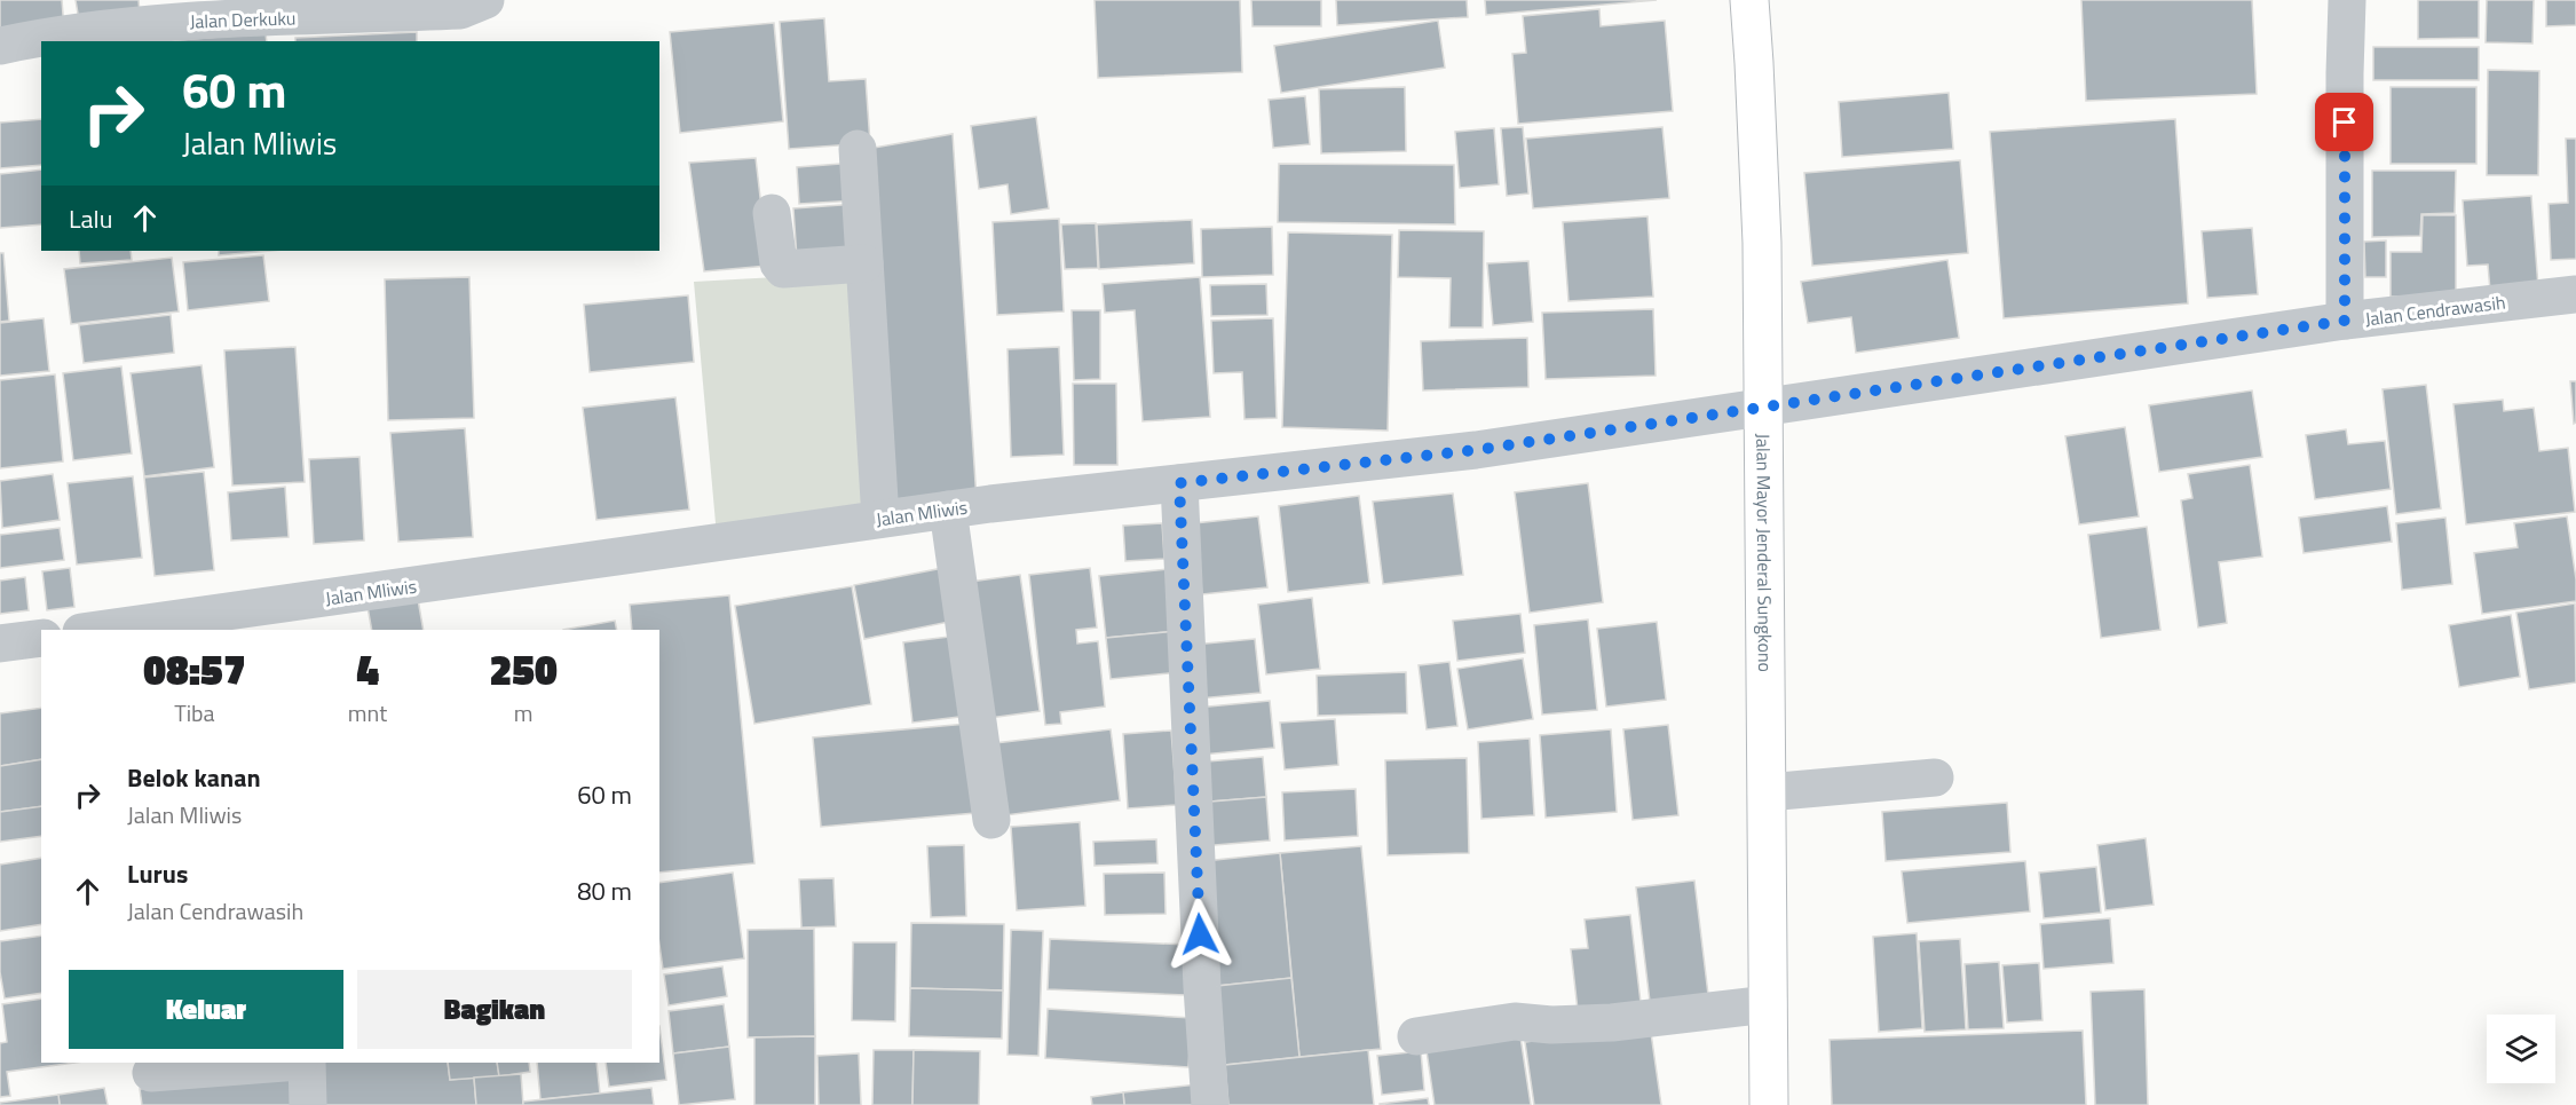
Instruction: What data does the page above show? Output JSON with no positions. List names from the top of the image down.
{
  "streets": {
    "highway": ["Jalan Mayor Jenderal Sungkono"],
    "street": ["Jalan Derkuku", "Jalan Cendrawasih", "Jalan Mliwis"]
  },
  "crossings": [
    ["Jalan Cendrawasih", "Jalan Mliwis"],
    ["Jalan Cendrawasih", "Jalan Mayor Jenderal Sungkono"],
    ["Jalan Mliwis", "Jalan Mayor Jenderal Sungkono"]
  ],
  "page": {
    "turn": ["60 m", "Jalan Mliwis"],
    "then": "Lalu",
    "eta": [
      "08:57",
      "Tiba",
      "4",
      "mnt",
      "250",
      "m"
    ],
    "list": [
      {
        "name": "Belok kanan",
        "note": "Jalan Mliwis",
        "value": "60 m"
      },
      {
        "name": "Lurus",
        "note": "Jalan Cendrawasih",
        "value": "80 m"
      }
    ],
    "buttons": ["Keluar", "Bagikan"]
  }
}
